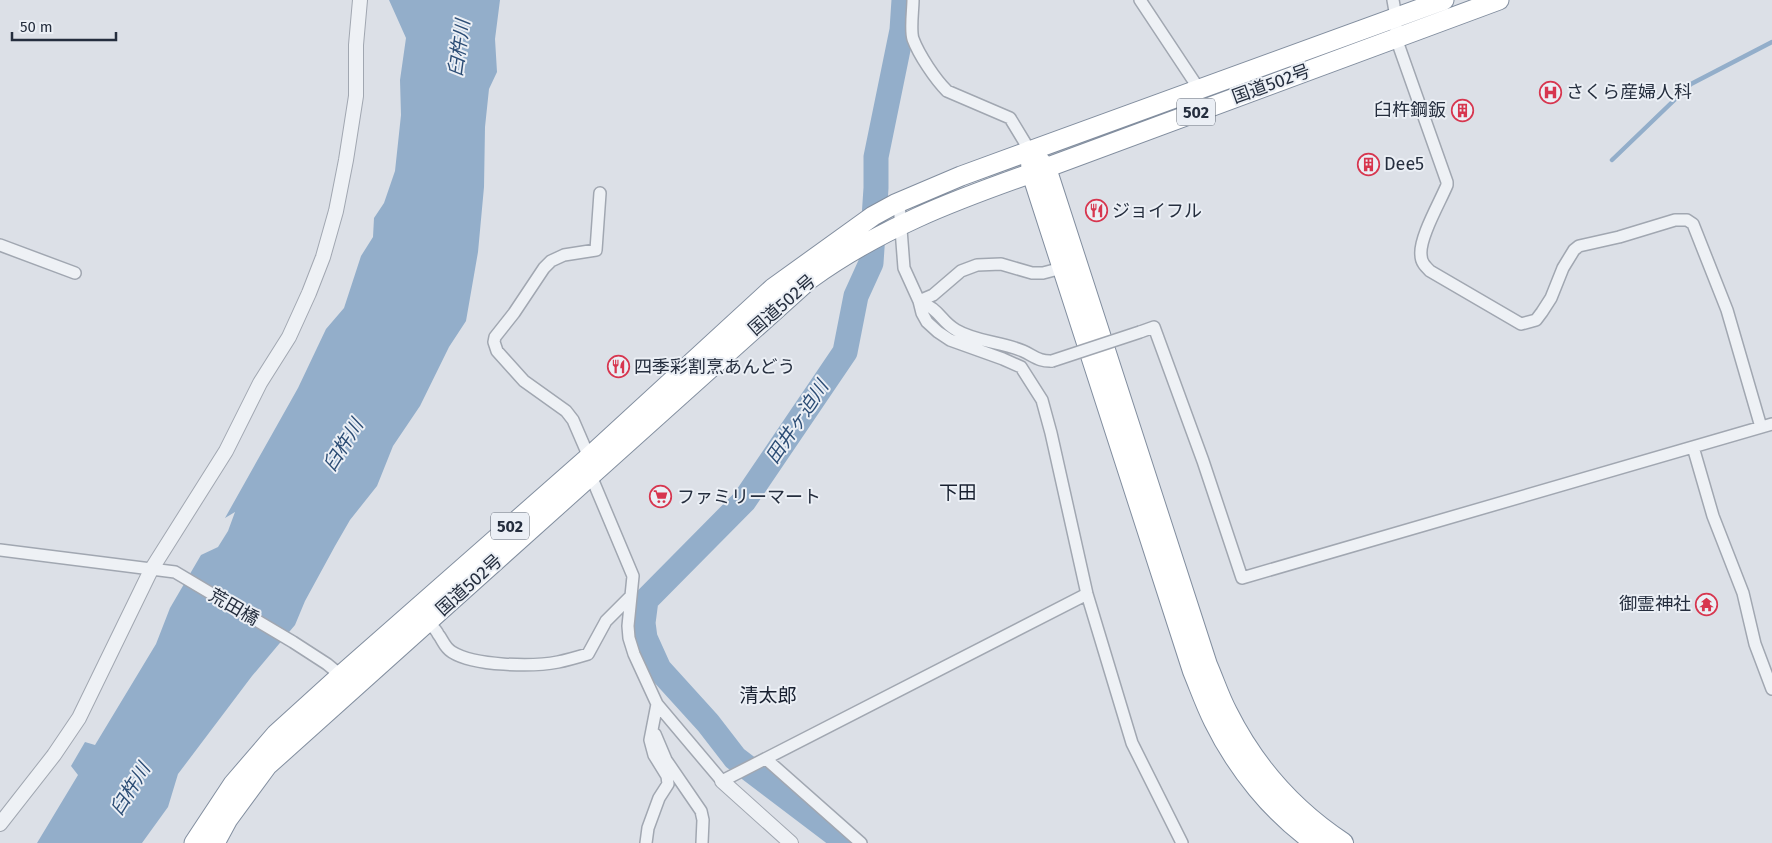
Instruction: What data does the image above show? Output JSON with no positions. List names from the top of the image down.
{
  "streets": {
    "highway": ["国道502号", "502"],
    "street": ["荒田橋"]
  },
  "crossings": [
    ["国道502号", "荒田橋"]
  ],
  "districts": ["下田", "清太郎"],
  "water": ["臼杵川", "田井ヶ迫川"],
  "places": {
    "hospital": ["さくら産婦人科"],
    "building": ["臼杵鋼鈑", "Dee5"],
    "restaurant": ["ジョイフル", "四季彩割烹あんどう"],
    "supermarket": ["ファミリーマート"],
    "temple": ["御霊神社"]
  },
  "scale_bar": "50 m"
}
